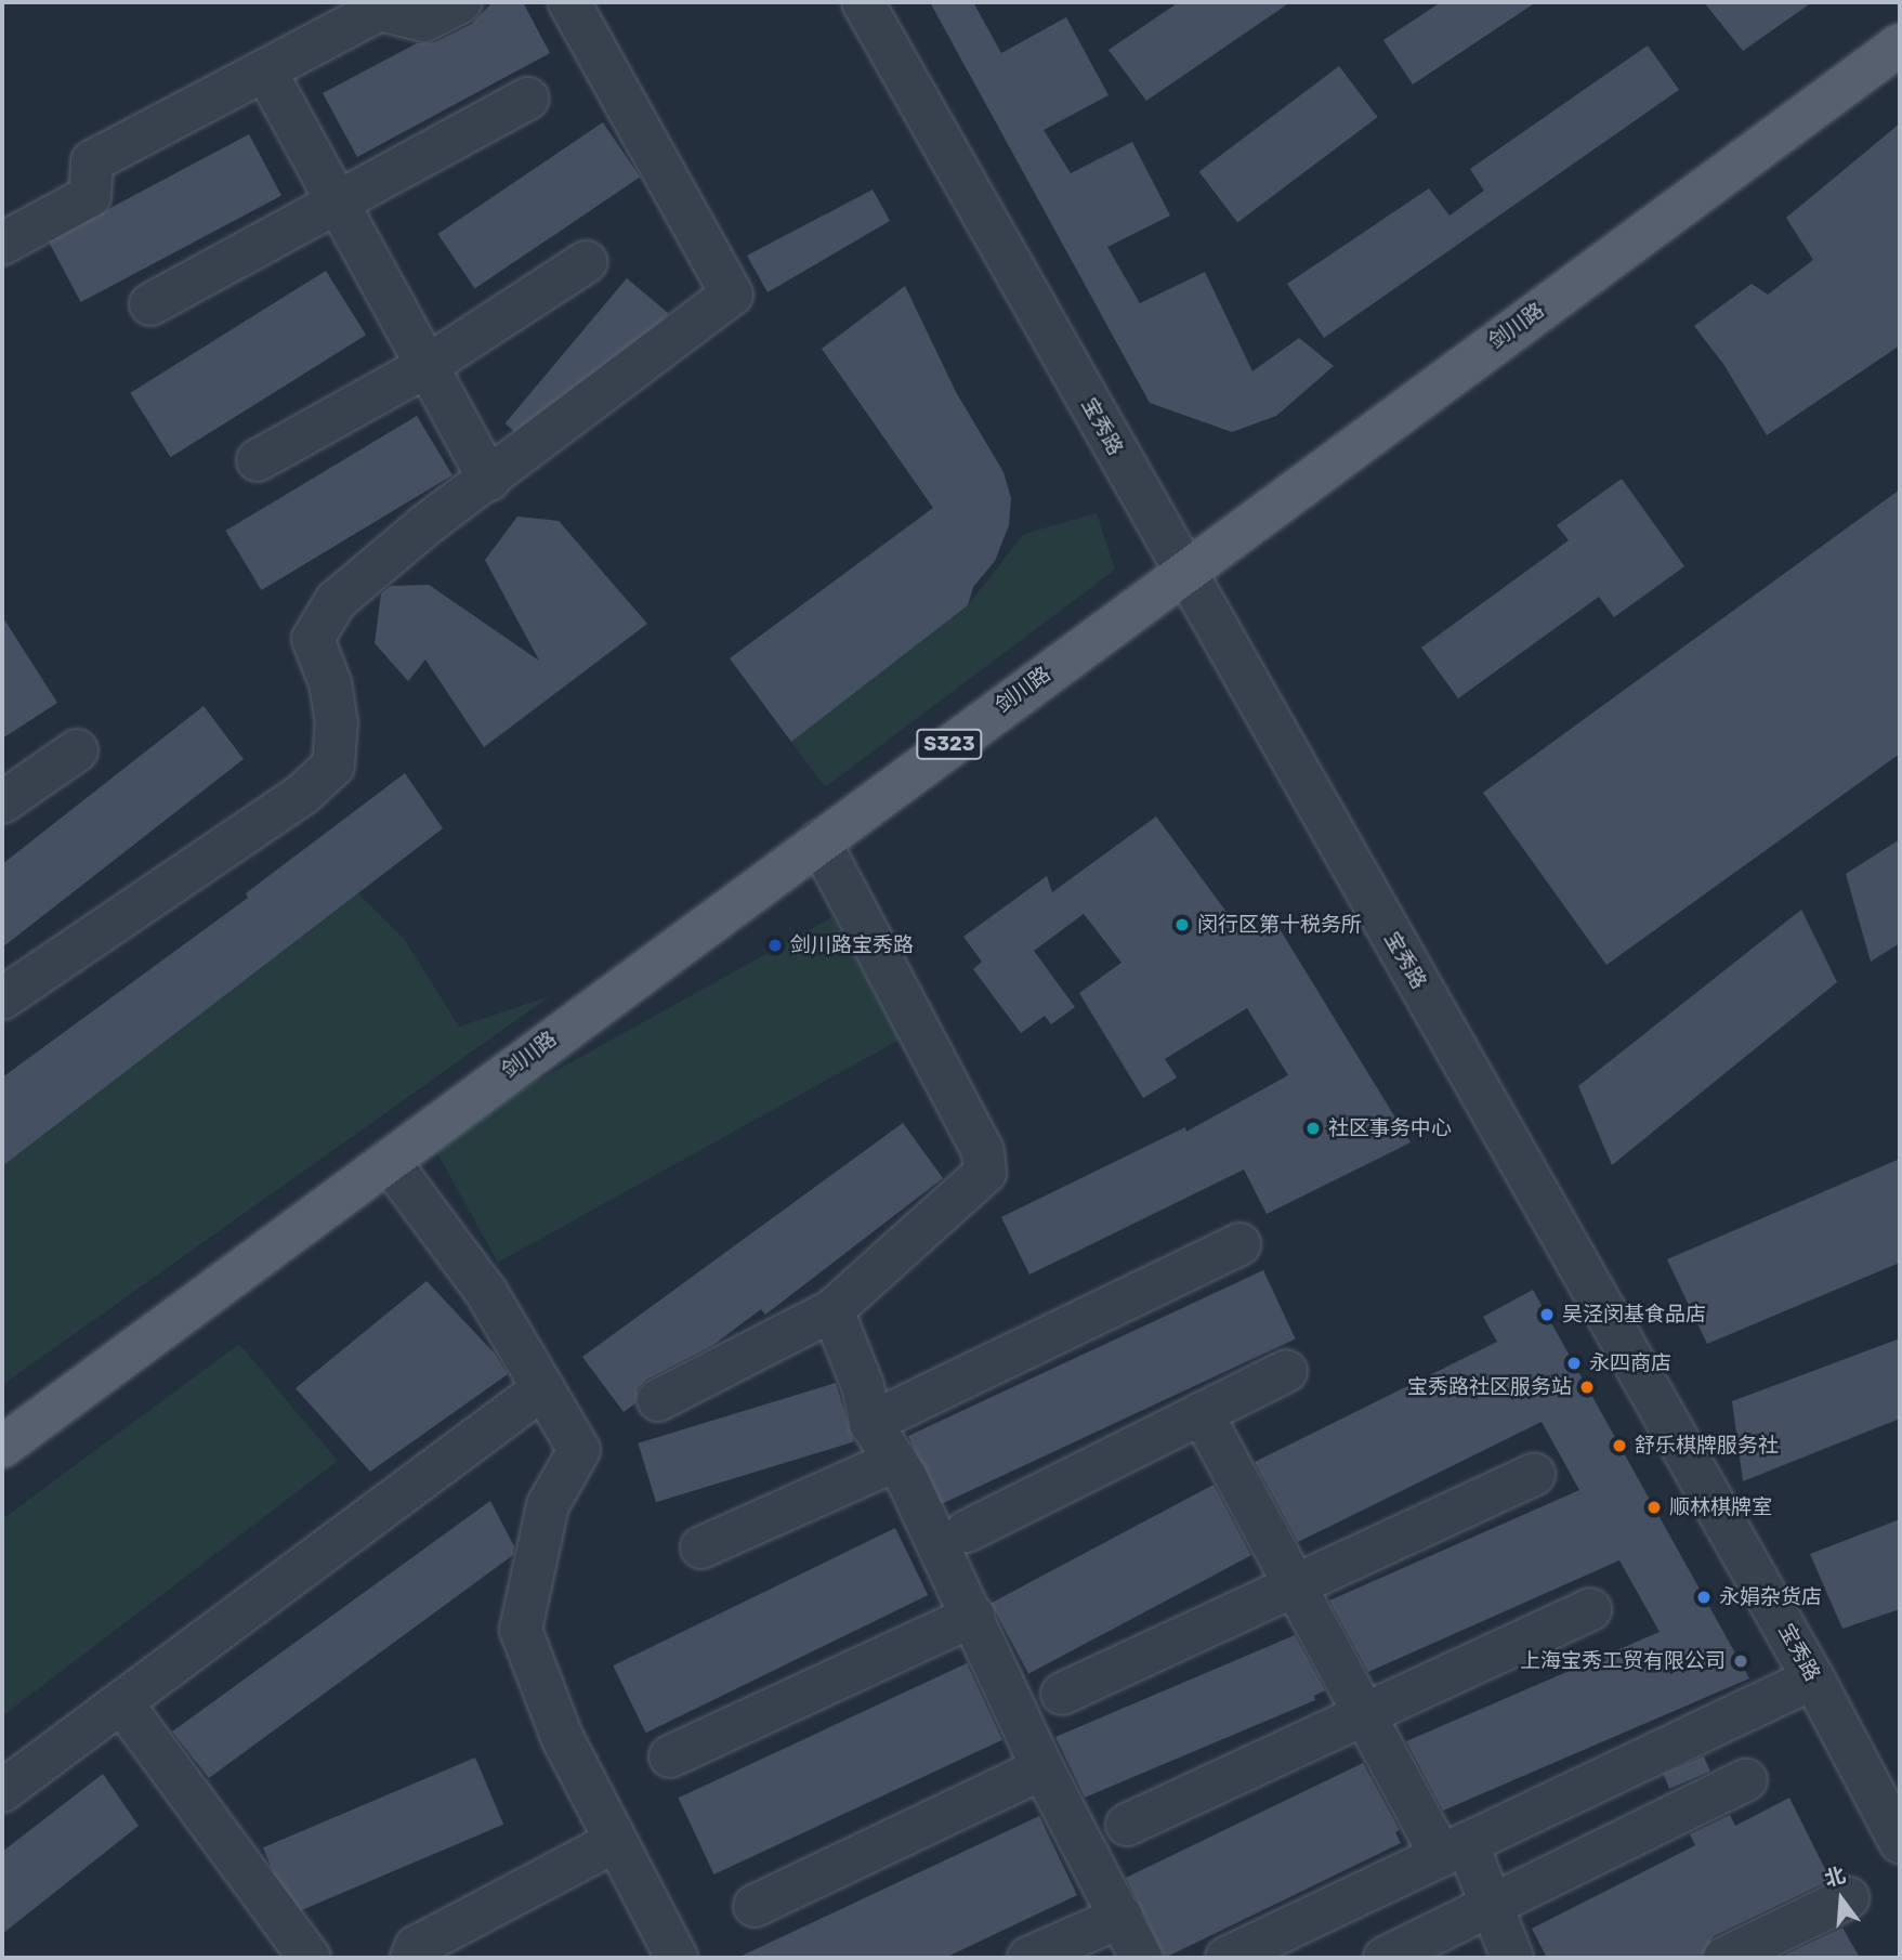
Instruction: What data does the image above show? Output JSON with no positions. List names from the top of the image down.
{
  "streets": {
    "main road": ["剑川路", "S323"],
    "street": ["宝秀路"]
  },
  "crossings": [
    ["剑川路", "宝秀路"]
  ],
  "places": [
    "闵行区第十税务所",
    "剑川路宝秀路",
    "社区事务中心",
    "吴泾闵基食品店",
    "永四商店",
    "宝秀路社区服务站",
    "舒乐棋牌服务社",
    "顺林棋牌室",
    "永娟杂货店",
    "上海宝秀工贸有限公司"
  ],
  "north": "top"
}
